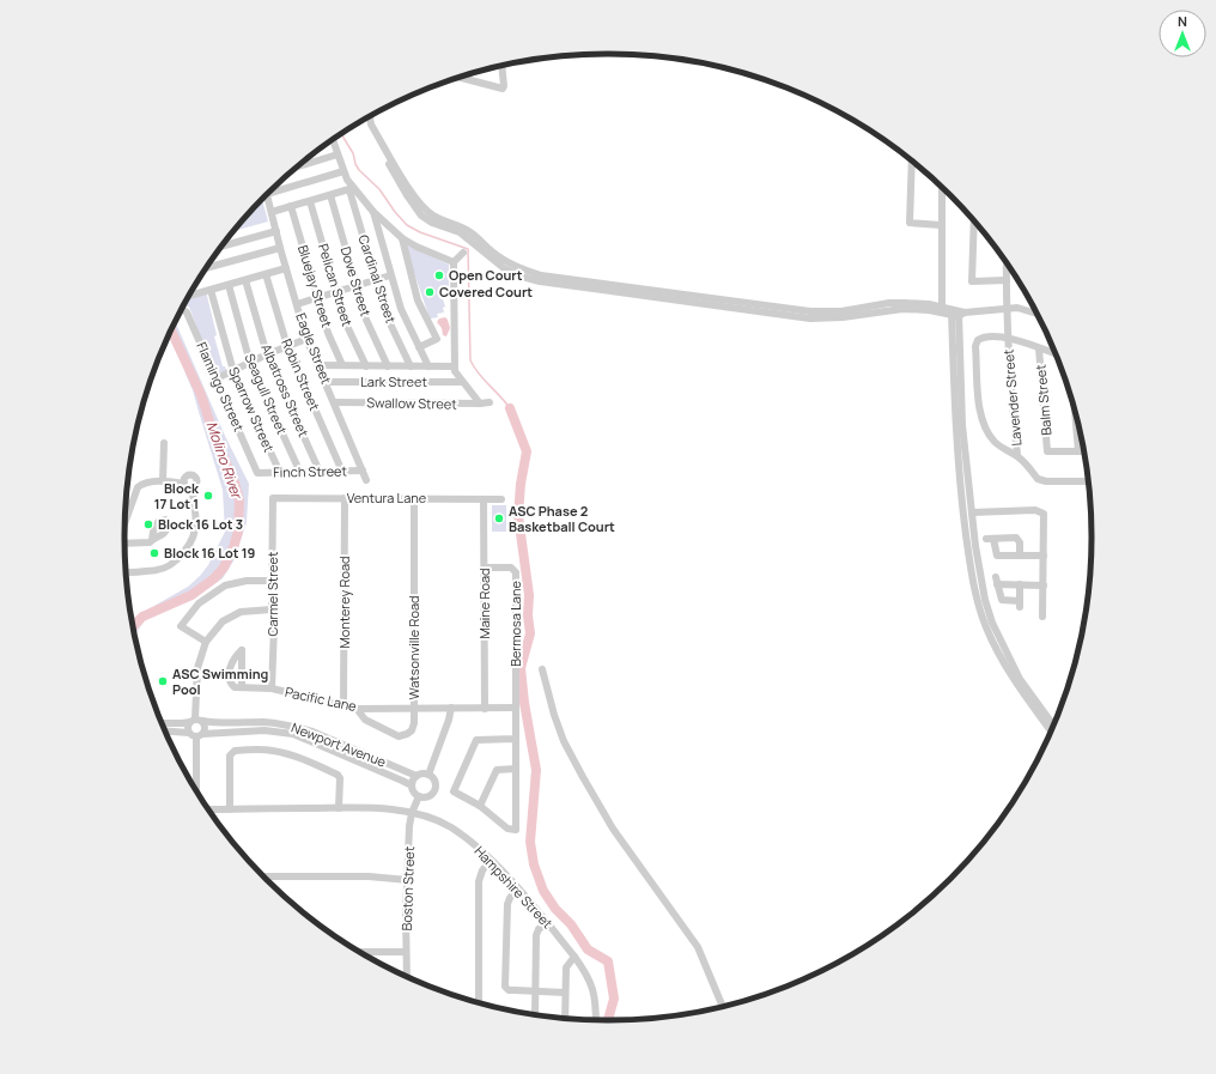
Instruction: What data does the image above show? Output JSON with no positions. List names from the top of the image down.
{
  "streets": {
    "street": [
      "Cardinal Street",
      "Dove Street",
      "Pelican Street",
      "Bluejay Street",
      "Eagle Street",
      "Robin Street",
      "Lark Street",
      "Flamingo Street",
      "Albatross Street",
      "Seagull Street",
      "Lavender Street",
      "Balm Street",
      "Swallow Street",
      "Sparrow Street",
      "Finch Street",
      "Ventura Lane",
      "Carmel Street",
      "Monterey Road",
      "Maine Road",
      "Bermosa Lane",
      "Watsonville Road",
      "Pacific Lane",
      "Newport Avenue",
      "Hampshire Street",
      "Boston Street"
    ]
  },
  "crossings": [
    ["Eagle Street", "Lark Street"],
    ["Eagle Street", "Swallow Street"],
    ["Eagle Street", "Finch Street"],
    ["Robin Street", "Finch Street"],
    ["Flamingo Street", "Finch Street"],
    ["Albatross Street", "Finch Street"],
    ["Seagull Street", "Finch Street"],
    ["Sparrow Street", "Finch Street"],
    ["Ventura Lane", "Carmel Street"],
    ["Ventura Lane", "Monterey Road"],
    ["Ventura Lane", "Maine Road"],
    ["Ventura Lane", "Watsonville Road"],
    ["Carmel Street", "Pacific Lane"],
    ["Monterey Road", "Pacific Lane"],
    ["Maine Road", "Bermosa Lane"],
    ["Maine Road", "Pacific Lane"],
    ["Bermosa Lane", "Pacific Lane"],
    ["Watsonville Road", "Pacific Lane"],
    ["Newport Avenue", "Boston Street"],
    ["Hampshire Street", "Boston Street"]
  ],
  "water": ["Molino River"],
  "places": [
    "Open Court",
    "Covered Court",
    "Block 17 Lot 1",
    "ASC Phase 2 Basketball Court",
    "Block 16 Lot 3",
    "Block 16 Lot 19",
    "ASC Swimming Pool"
  ],
  "north": "top"
}
